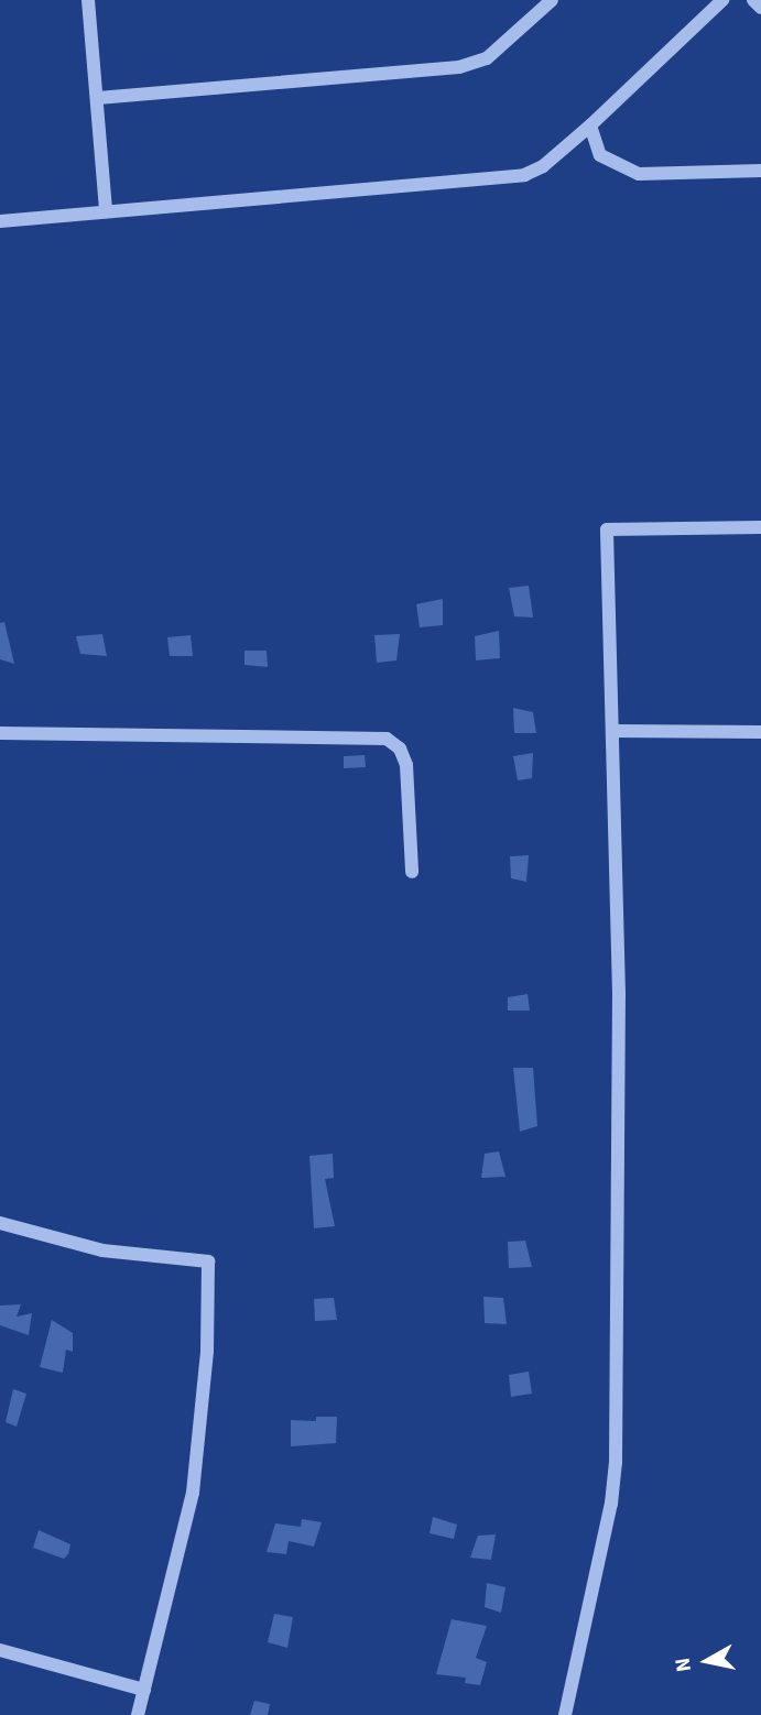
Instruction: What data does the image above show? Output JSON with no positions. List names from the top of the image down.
{
  "north": "left"
}
